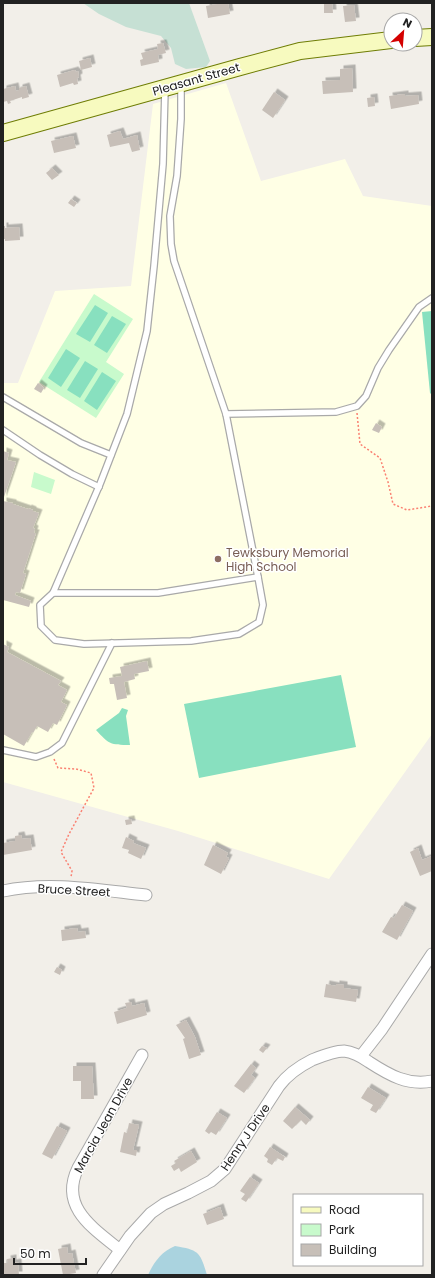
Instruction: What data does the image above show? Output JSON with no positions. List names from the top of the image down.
{
  "streets": {
    "main road": ["Pleasant Street"],
    "street": ["Bruce Street", "Marcia Jean Drive", "Henry J Drive"]
  },
  "crossings": [
    ["Marcia Jean Drive", "Henry J Drive"]
  ],
  "places": ["Tewksbury Memorial High School"],
  "legend": ["Road", "Park", "Building"],
  "scale_bar": "50 m",
  "north": "top right"
}
